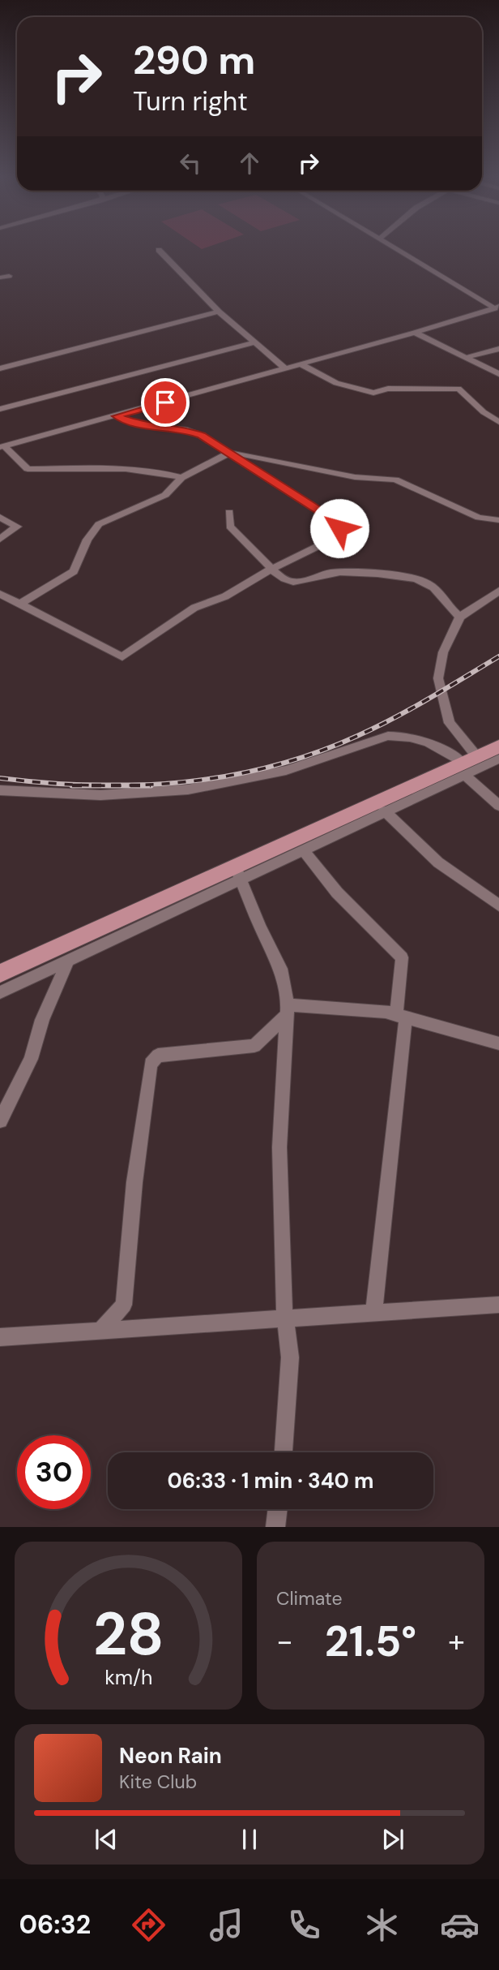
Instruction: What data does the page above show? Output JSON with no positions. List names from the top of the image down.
{
  "page": {
    "turn": ["290 m", "Turn right"],
    "limit": "30",
    "trip": "06:33 · 1 min · 340 m",
    "tile": "Climate",
    "heat": ["−", "21.5°", "+"],
    "song": ["Neon Rain", "Kite Club"],
    "tabs": "06:32",
    "gauge": ["28", "km/h"]
  }
}
